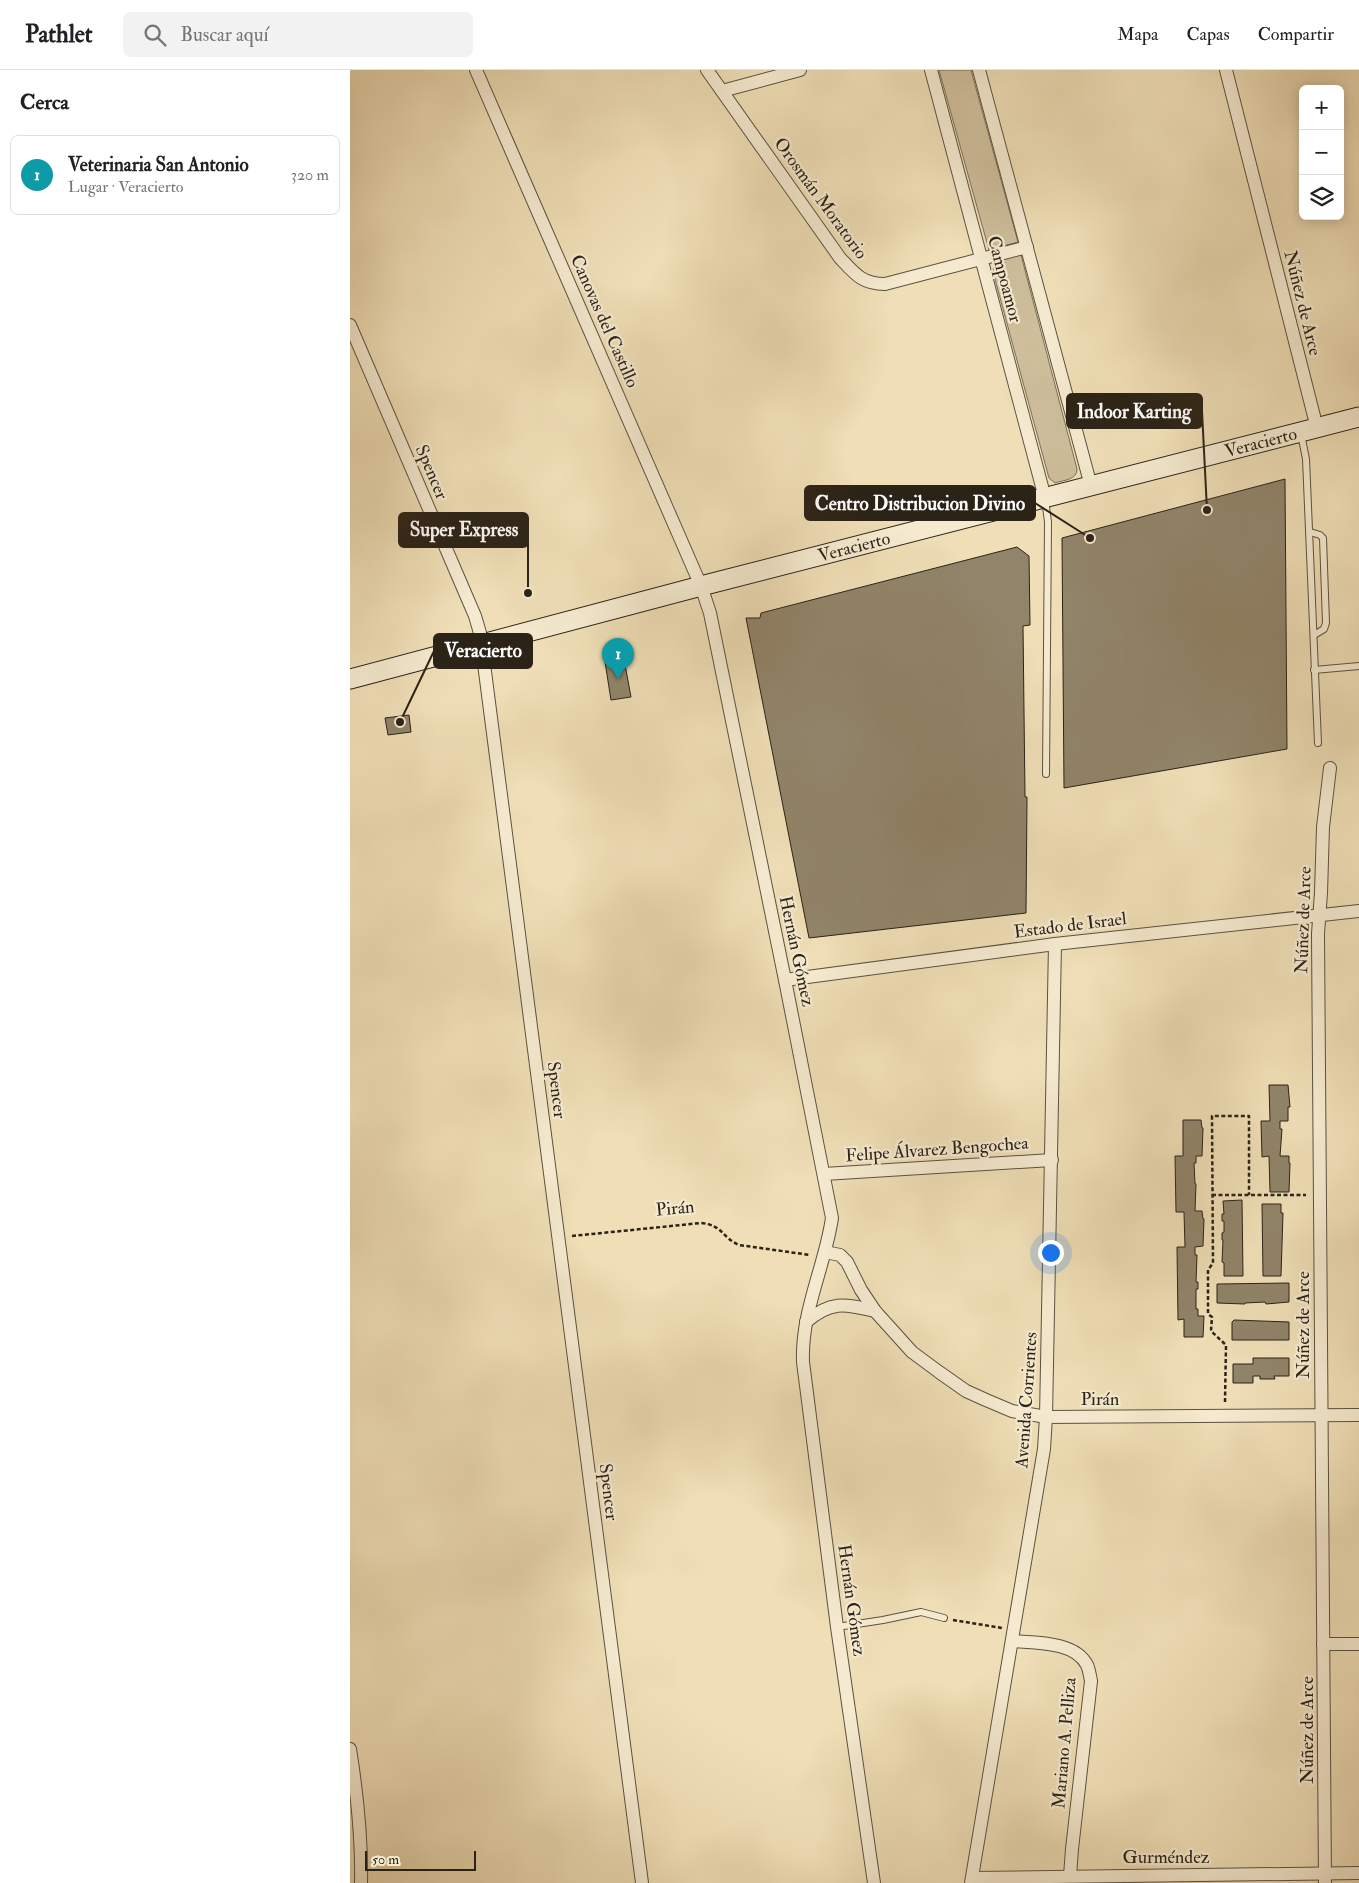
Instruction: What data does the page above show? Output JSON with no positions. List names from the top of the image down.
{
  "streets": {
    "street": [
      "Orosmán Moratorio",
      "Campoamor",
      "Núñez de Arce",
      "Canovas del Castillo",
      "Veracierto",
      "Spencer",
      "Estado de Israel",
      "Hernán Gómez",
      "Felipe Álvarez Bengochea",
      "Pirán",
      "Avenida Corrientes",
      "Mariano A. Pelliza",
      "Gurméndez"
    ]
  },
  "crossings": [
    ["Orosmán Moratorio", "Campoamor"],
    ["Campoamor", "Veracierto"],
    ["Núñez de Arce", "Veracierto"],
    ["Núñez de Arce", "Estado de Israel"],
    ["Núñez de Arce", "Pirán"],
    ["Núñez de Arce", "Gurméndez"],
    ["Canovas del Castillo", "Veracierto"],
    ["Canovas del Castillo", "Hernán Gómez"],
    ["Veracierto", "Spencer"],
    ["Veracierto", "Hernán Gómez"],
    ["Spencer", "Pirán"],
    ["Estado de Israel", "Hernán Gómez"],
    ["Estado de Israel", "Avenida Corrientes"],
    ["Hernán Gómez", "Felipe Álvarez Bengochea"],
    ["Hernán Gómez", "Pirán"],
    ["Felipe Álvarez Bengochea", "Avenida Corrientes"],
    ["Pirán", "Avenida Corrientes"],
    ["Avenida Corrientes", "Mariano A. Pelliza"],
    ["Avenida Corrientes", "Gurméndez"],
    ["Mariano A. Pelliza", "Gurméndez"]
  ],
  "places": [
    "Indoor Karting",
    "Centro Distribucion Divino",
    "Super Express",
    "Veracierto"
  ],
  "scale_bar": "50 m",
  "page": {
    "header": "Pathlet",
    "search": "Buscar aquí",
    "nav": ["Mapa", "Capas", "Compartir"],
    "heading": "Cerca",
    "map_buttons": ["+", "−"],
    "list": [
      {
        "mark": "1",
        "name": "Veterinaria San Antonio",
        "note": "Lugar · Veracierto",
        "value": "320 m"
      }
    ],
    "pins": "1",
    "scale": "50 m"
  }
}
